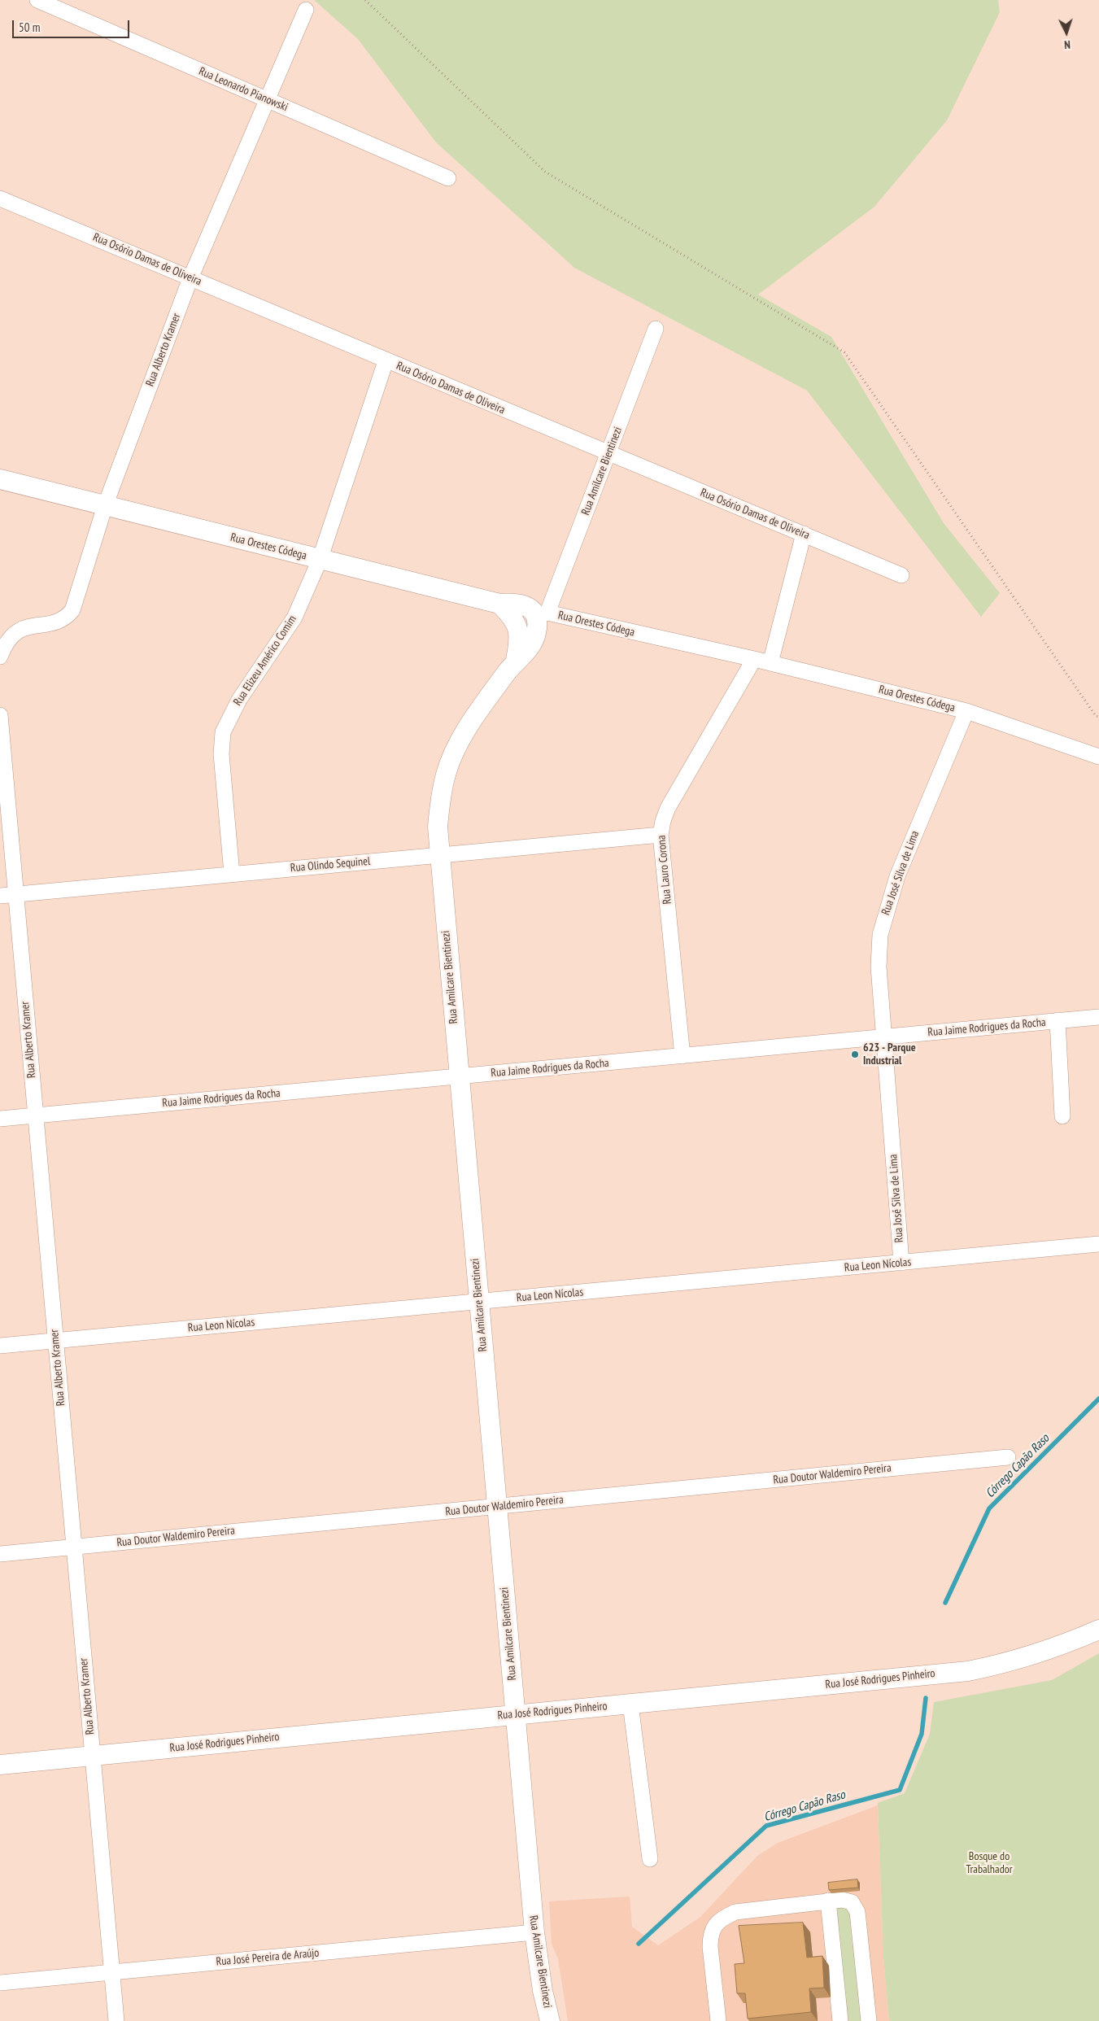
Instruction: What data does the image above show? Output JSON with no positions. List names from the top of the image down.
{
  "streets": {
    "main road": ["Rua Amilcare Bientinezi", "Rua Orestes Códega", "Rua José Rodrigues Pinheiro"],
    "street": [
      "Rua Leonardo Pianowski",
      "Rua Osório Damas de Oliveira",
      "Rua Alberto Kramer",
      "Rua Elizeu Américo Comim",
      "Rua Olindo Sequinel",
      "Rua Lauro Corona",
      "Rua José Silva de Lima",
      "Rua Jaime Rodrigues da Rocha",
      "Rua Leon Nícolas",
      "Rua Doutor Waldemiro Pereira",
      "Rua José Pereira de Araújo"
    ]
  },
  "crossings": [
    ["Rua Leonardo Pianowski", "Rua Alberto Kramer"],
    ["Rua Osório Damas de Oliveira", "Rua Alberto Kramer"],
    ["Rua Osório Damas de Oliveira", "Rua Amilcare Bientinezi"],
    ["Rua Osório Damas de Oliveira", "Rua Elizeu Américo Comim"],
    ["Rua Alberto Kramer", "Rua Orestes Códega"],
    ["Rua Alberto Kramer", "Rua Olindo Sequinel"],
    ["Rua Alberto Kramer", "Rua Jaime Rodrigues da Rocha"],
    ["Rua Alberto Kramer", "Rua Leon Nícolas"],
    ["Rua Alberto Kramer", "Rua Doutor Waldemiro Pereira"],
    ["Rua Alberto Kramer", "Rua José Rodrigues Pinheiro"],
    ["Rua Alberto Kramer", "Rua José Pereira de Araújo"],
    ["Rua Amilcare Bientinezi", "Rua Orestes Códega"],
    ["Rua Amilcare Bientinezi", "Rua Olindo Sequinel"],
    ["Rua Amilcare Bientinezi", "Rua Jaime Rodrigues da Rocha"],
    ["Rua Amilcare Bientinezi", "Rua Leon Nícolas"],
    ["Rua Amilcare Bientinezi", "Rua Doutor Waldemiro Pereira"],
    ["Rua Amilcare Bientinezi", "Rua José Rodrigues Pinheiro"],
    ["Rua Amilcare Bientinezi", "Rua José Pereira de Araújo"],
    ["Rua Orestes Códega", "Rua Elizeu Américo Comim"],
    ["Rua Orestes Códega", "Rua Lauro Corona"],
    ["Rua Orestes Códega", "Rua José Silva de Lima"],
    ["Rua Elizeu Américo Comim", "Rua Olindo Sequinel"],
    ["Rua Olindo Sequinel", "Rua Lauro Corona"],
    ["Rua Lauro Corona", "Rua Jaime Rodrigues da Rocha"],
    ["Rua José Silva de Lima", "Rua Jaime Rodrigues da Rocha"],
    ["Rua José Silva de Lima", "Rua Leon Nícolas"]
  ],
  "water": ["Córrego Capão Raso"],
  "parks": ["Bosque do Trabalhador"],
  "places": ["623 - Parque Industrial"],
  "scale_bar": "50 m",
  "north": "bottom"
}
